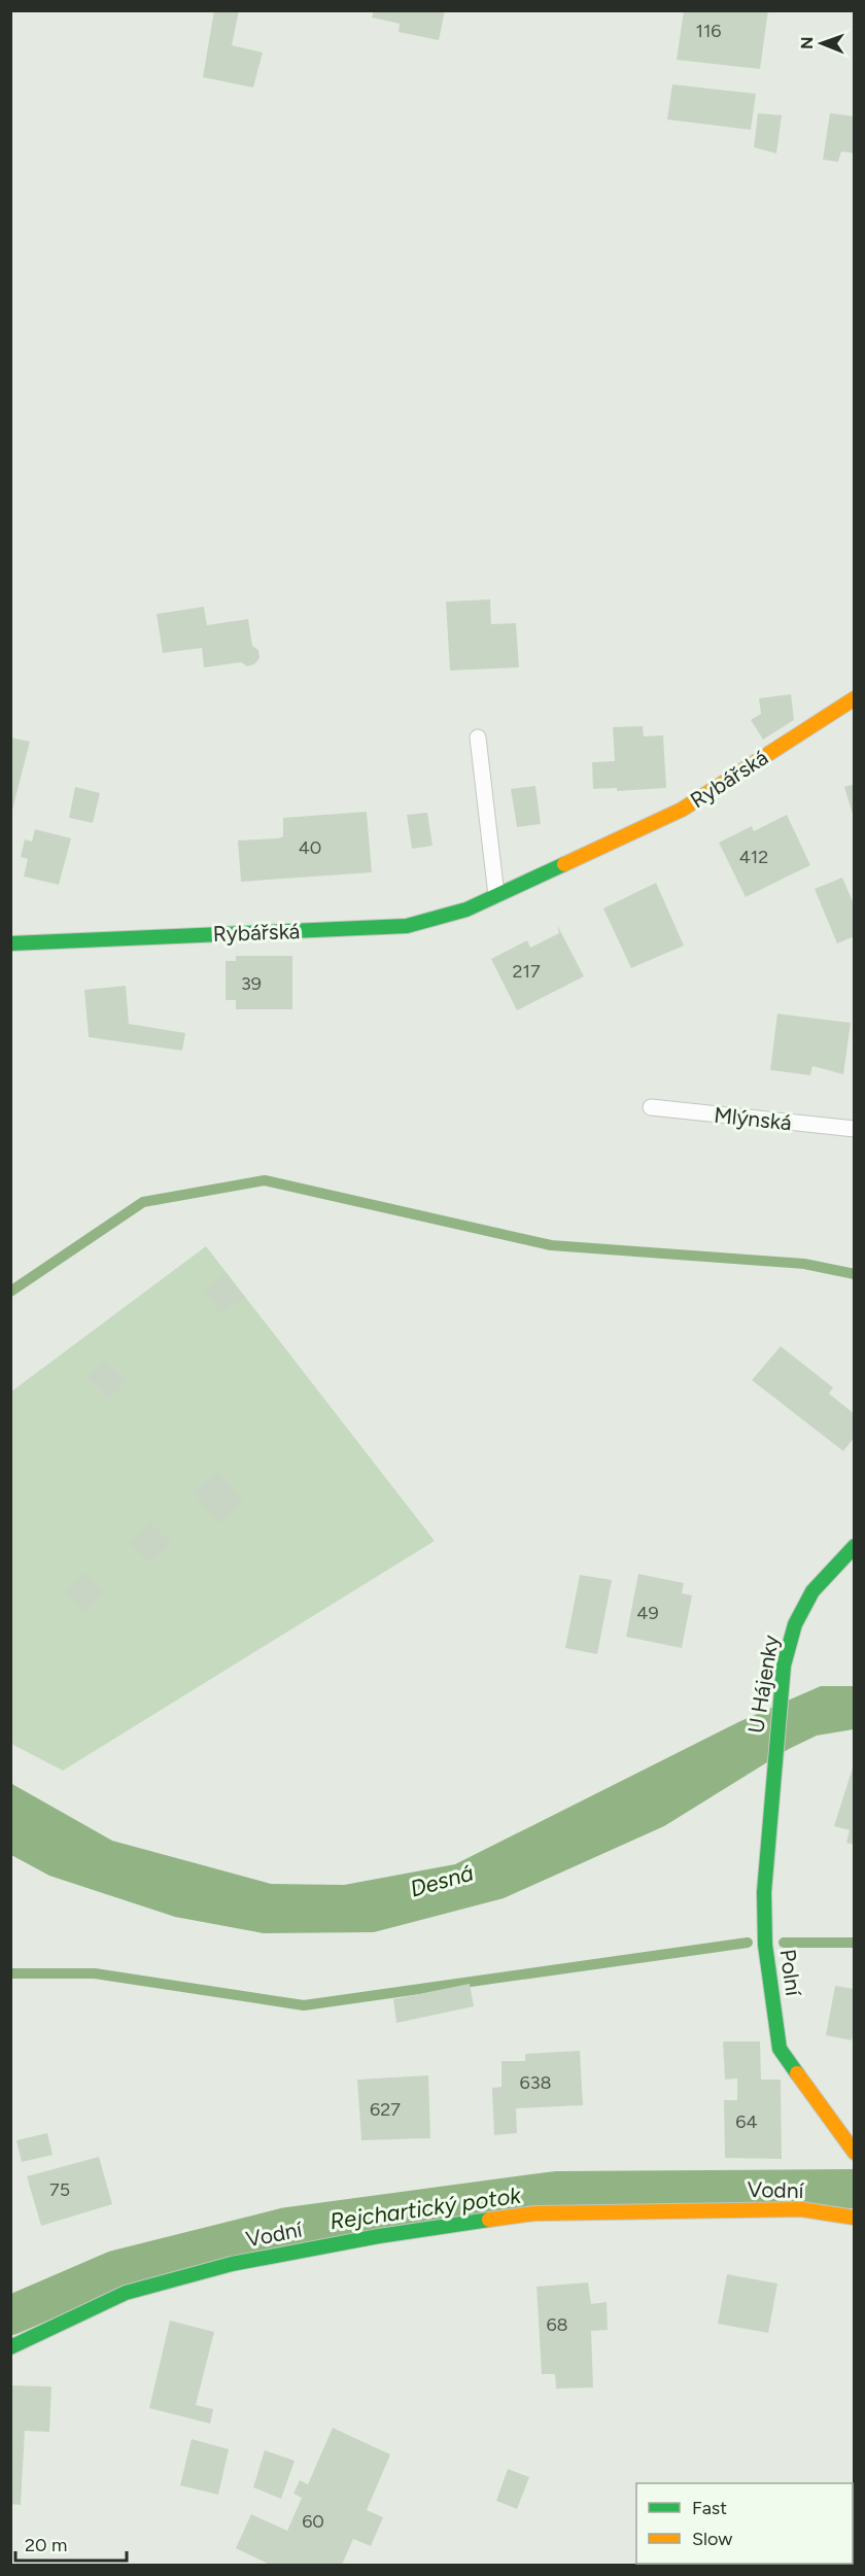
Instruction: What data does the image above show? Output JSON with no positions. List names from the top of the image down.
{
  "streets": {
    "street": [
      "Rybářská",
      "U Hájenky",
      "Polní",
      "Vodní"
    ],
    "lane": ["Mlýnská"]
  },
  "crossings": [
    ["U Hájenky", "Polní"]
  ],
  "water": ["Desná", "Rejchartický potok"],
  "house_numbers": [
    "116",
    "40",
    "412",
    "217",
    "39",
    "49",
    "638",
    "627",
    "64",
    "75",
    "68",
    "60"
  ],
  "legend": ["Fast", "Slow"],
  "scale_bar": "20 m",
  "north": "left"
}
